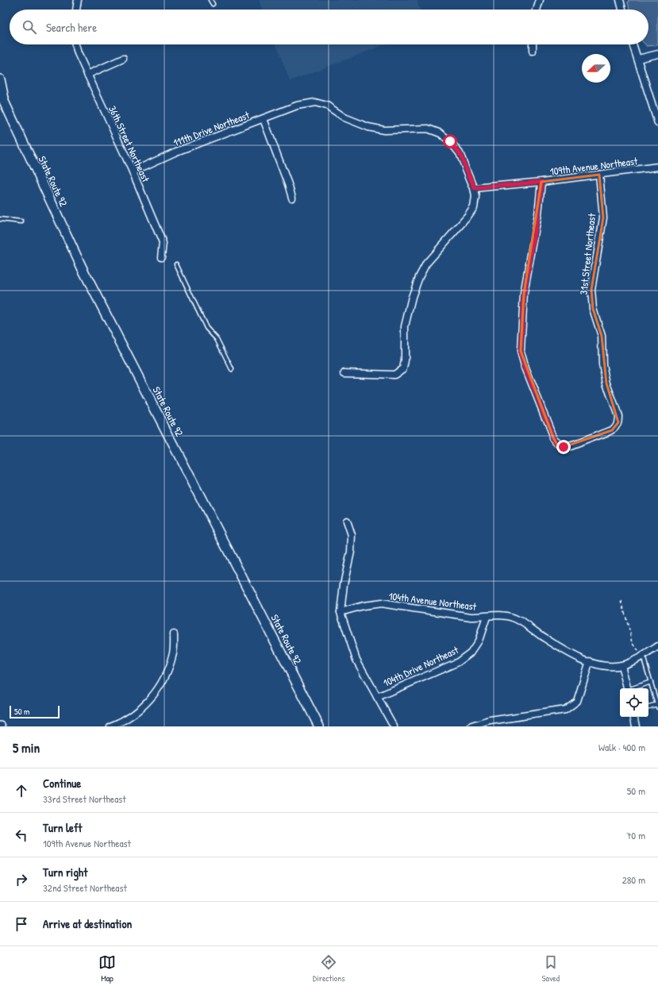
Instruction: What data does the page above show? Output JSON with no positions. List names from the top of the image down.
{
  "streets": {
    "main road": ["State Route 92"],
    "street": [
      "111th Drive Northeast",
      "36th Street Northeast",
      "109th Avenue Northeast",
      "31st Street Northeast",
      "104th Avenue Northeast",
      "104th Drive Northeast"
    ]
  },
  "crossings": [
    ["111th Drive Northeast", "36th Street Northeast"],
    ["111th Drive Northeast", "109th Avenue Northeast"],
    ["109th Avenue Northeast", "31st Street Northeast"],
    ["104th Avenue Northeast", "104th Drive Northeast"]
  ],
  "scale_bar": "50 m",
  "north": "left",
  "page": {
    "search": "Search here",
    "scale": "50 m",
    "heading": ["5 min", "Walk · 400 m"],
    "list": [
      ["Continue", "33rd Street Northeast", "50 m"],
      ["Turn left", "109th Avenue Northeast", "70 m"],
      ["Turn right", "32nd Street Northeast", "280 m"],
      "Arrive at destination"
    ],
    "nav": ["Map", "Directions", "Saved"]
  }
}
